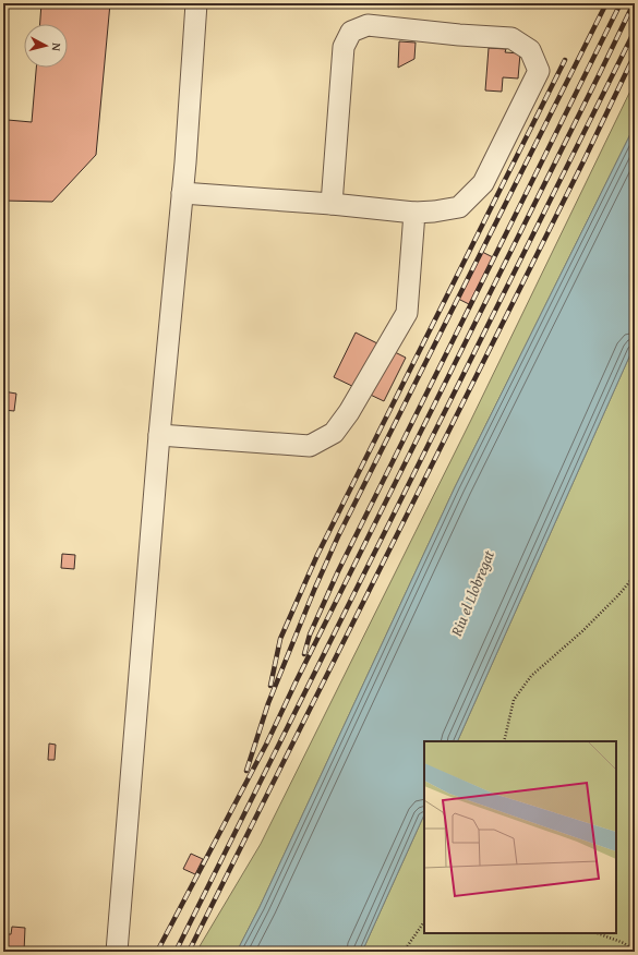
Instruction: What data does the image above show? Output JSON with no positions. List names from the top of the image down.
{
  "water": ["Riu el Llobregat"],
  "north": "right"
}
